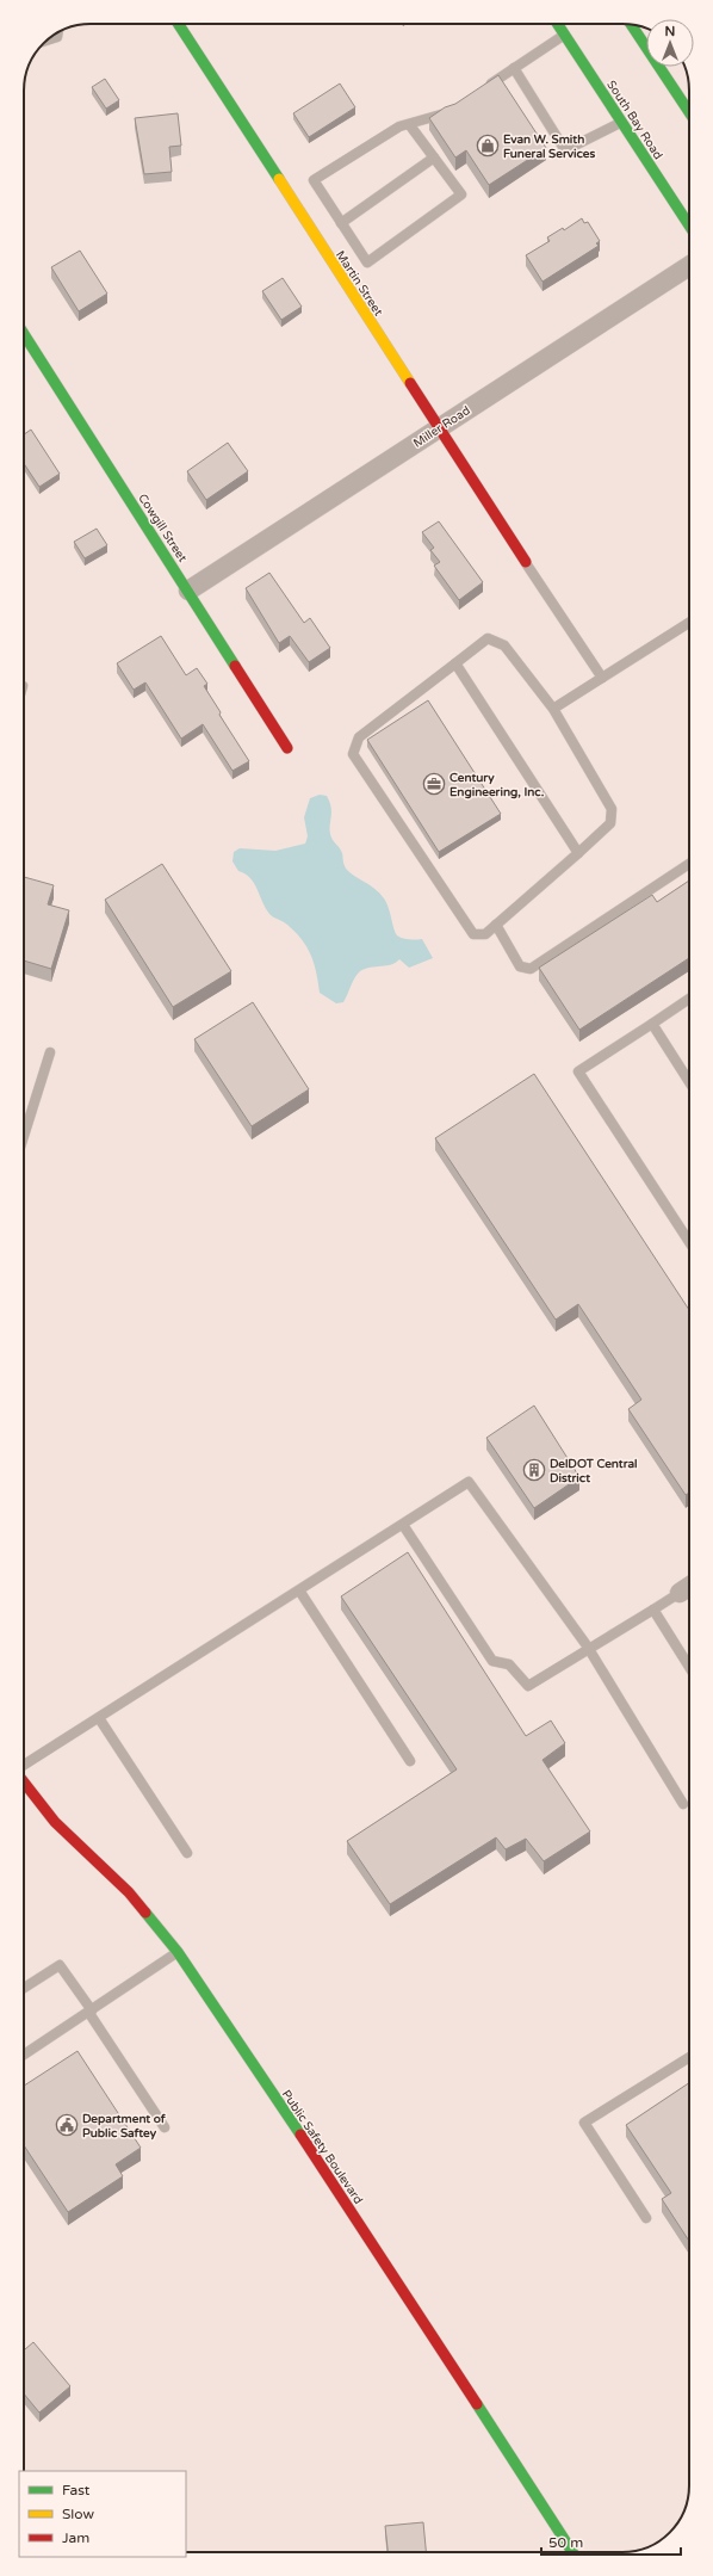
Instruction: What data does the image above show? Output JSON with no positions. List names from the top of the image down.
{
  "streets": {
    "main road": [
      "South Bay Road",
      "Martin Street",
      "Cowgill Street",
      "Public Safety Boulevard"
    ],
    "street": ["Miller Road"]
  },
  "crossings": [
    ["Martin Street", "Miller Road"],
    ["Miller Road", "Cowgill Street"]
  ],
  "places": {
    "shop": ["Evan W. Smith Funeral Services"],
    "office": ["Century Engineering, Inc."],
    "building": ["DelDOT Central District"],
    "public building": ["Department of Public Saftey"]
  },
  "legend": ["Fast", "Slow", "Jam"],
  "scale_bar": "50 m",
  "north": "top"
}
